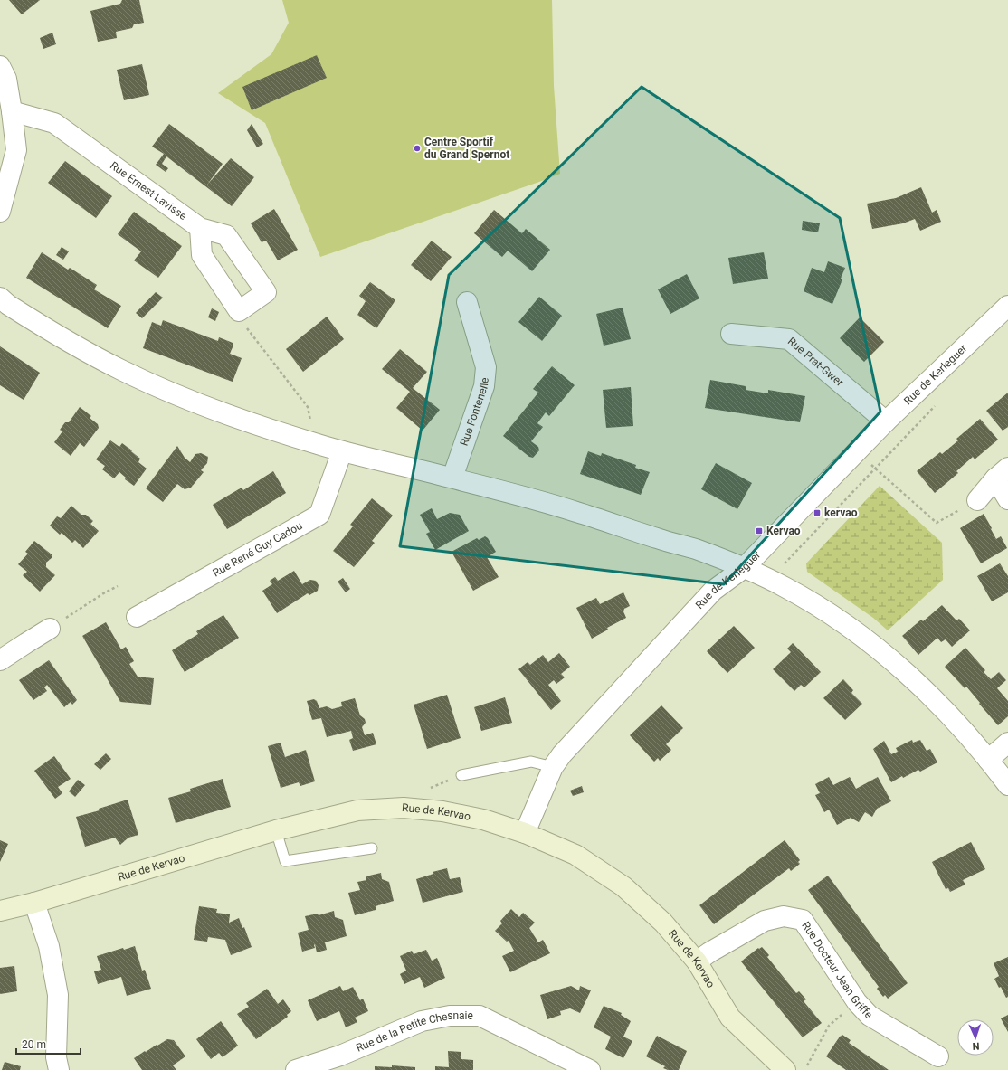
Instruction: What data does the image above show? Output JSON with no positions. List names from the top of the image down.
{
  "streets": {
    "main road": ["Rue de Kervao"],
    "street": [
      "Rue Ernest Lavisse",
      "Rue Prat-Gwer",
      "Rue de Kerleguer",
      "Rue Fontenelle",
      "Rue René Guy Cadou",
      "Rue Docteur Jean Griffe",
      "Rue de la Petite Chesnaie"
    ]
  },
  "crossings": [
    ["Rue Prat-Gwer", "Rue de Kerleguer"],
    ["Rue de Kerleguer", "Rue de Kervao"],
    ["Rue de Kervao", "Rue Docteur Jean Griffe"]
  ],
  "places": {
    "other": ["Centre Sportif du Grand Spernot"],
    "transit": ["kervao", "Kervao"]
  },
  "scale_bar": "20 m",
  "north": "bottom"
}
